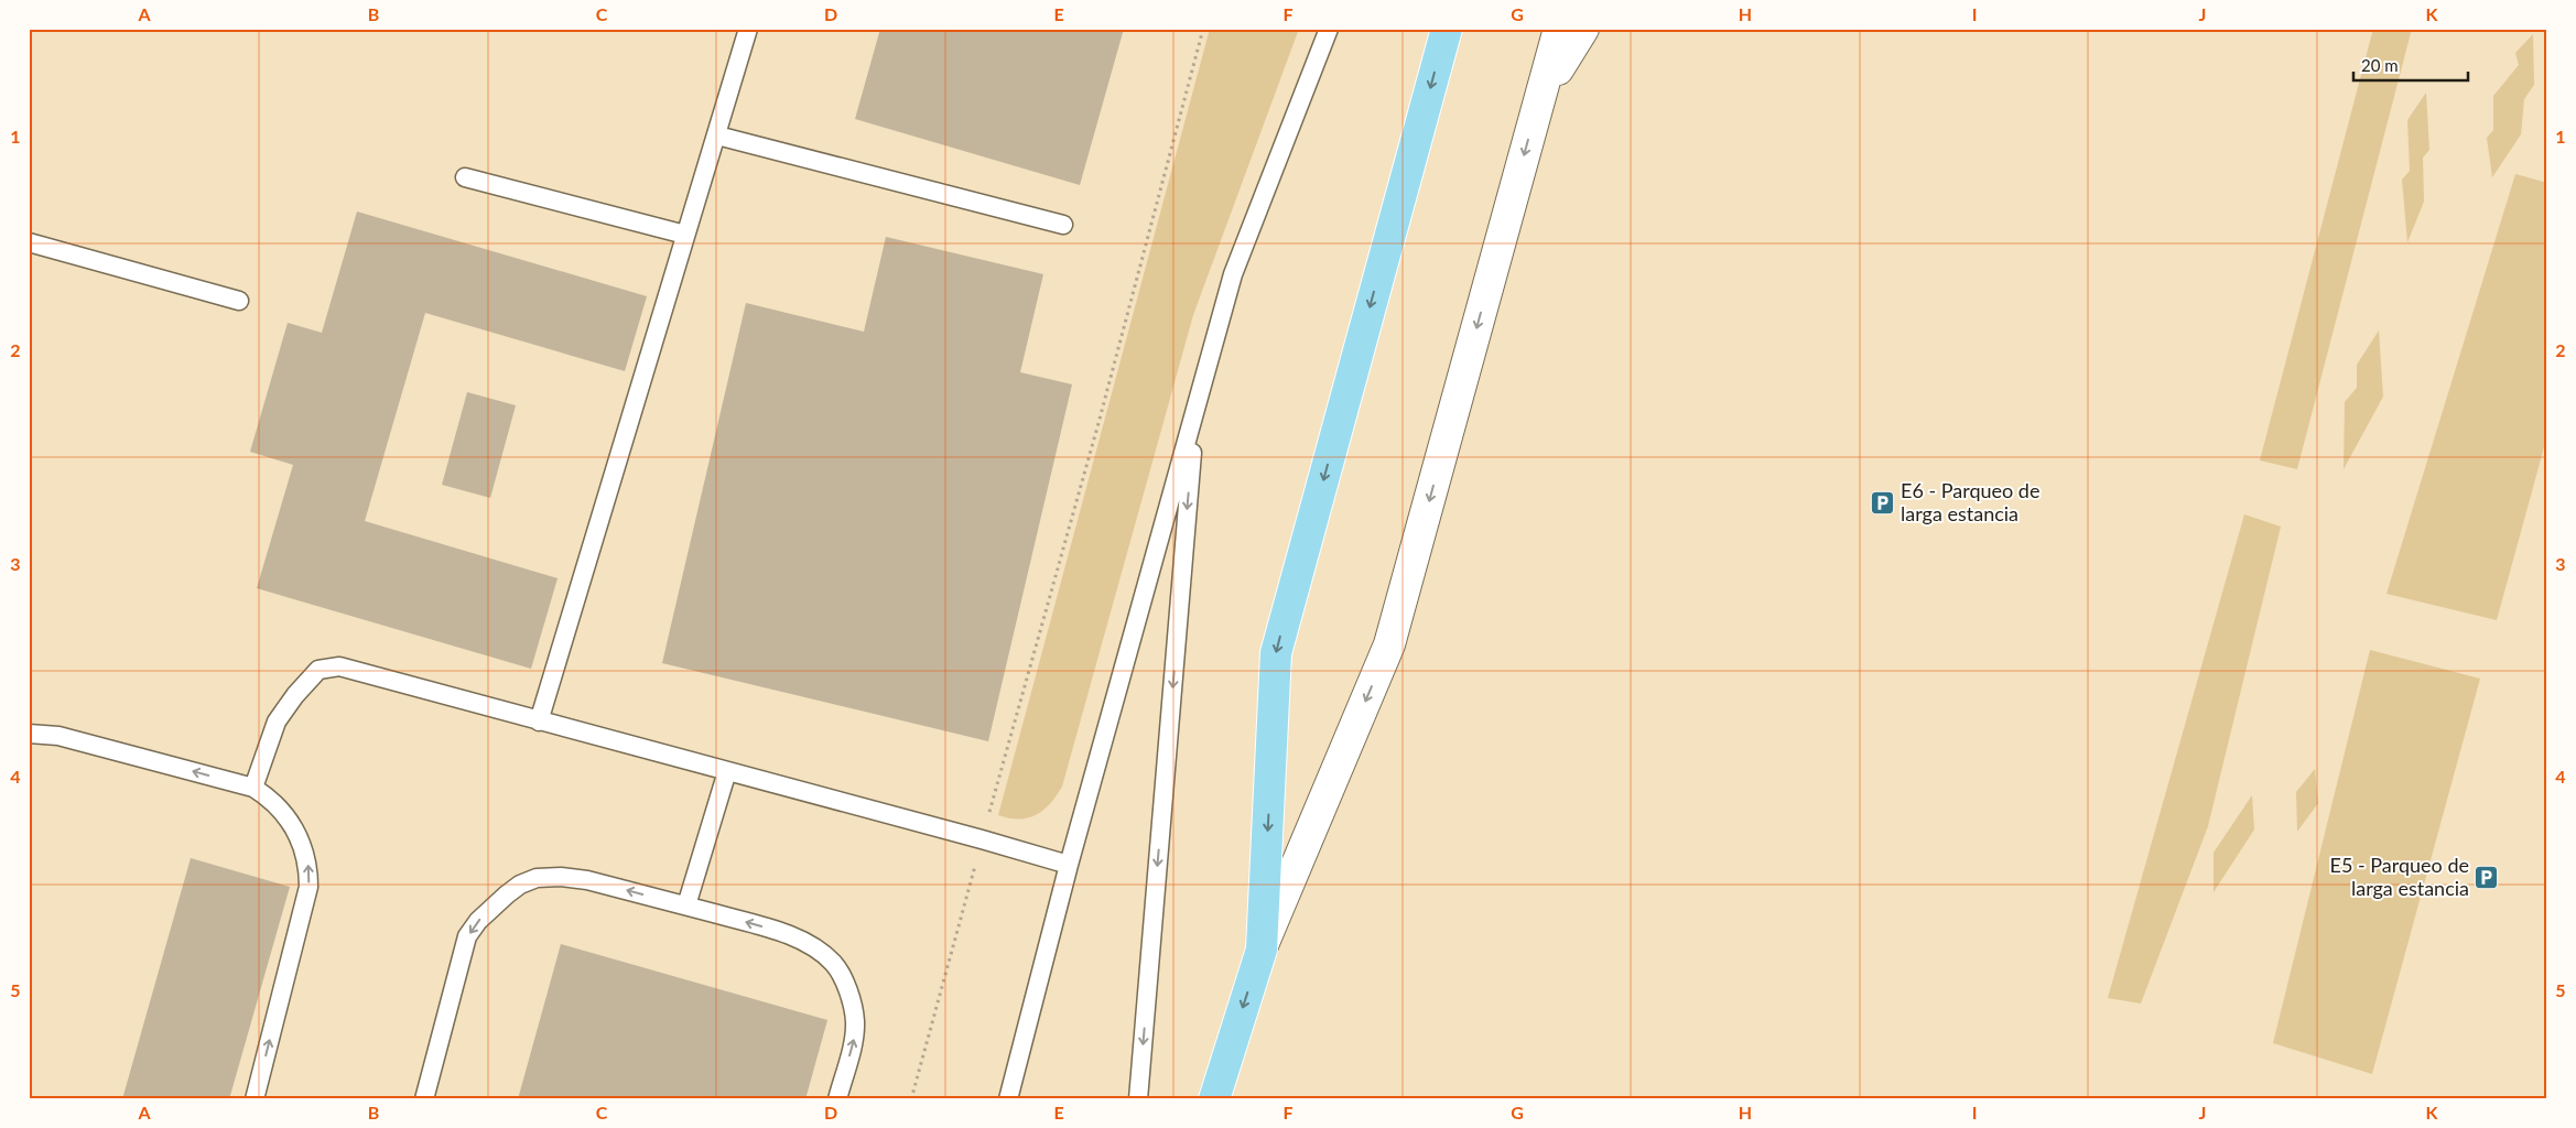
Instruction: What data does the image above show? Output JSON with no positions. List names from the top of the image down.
{
  "places": {
    "parking": ["E6 - Parqueo de larga estancia", "E5 - Parqueo de larga estancia"]
  },
  "scale_bar": "20 m",
  "grid": {
    "columns": [
      "A",
      "B",
      "C",
      "D",
      "E",
      "F",
      "G",
      "H",
      "I",
      "J",
      "K"
    ],
    "rows": [
      "1",
      "2",
      "3",
      "4",
      "5"
    ]
  }
}
